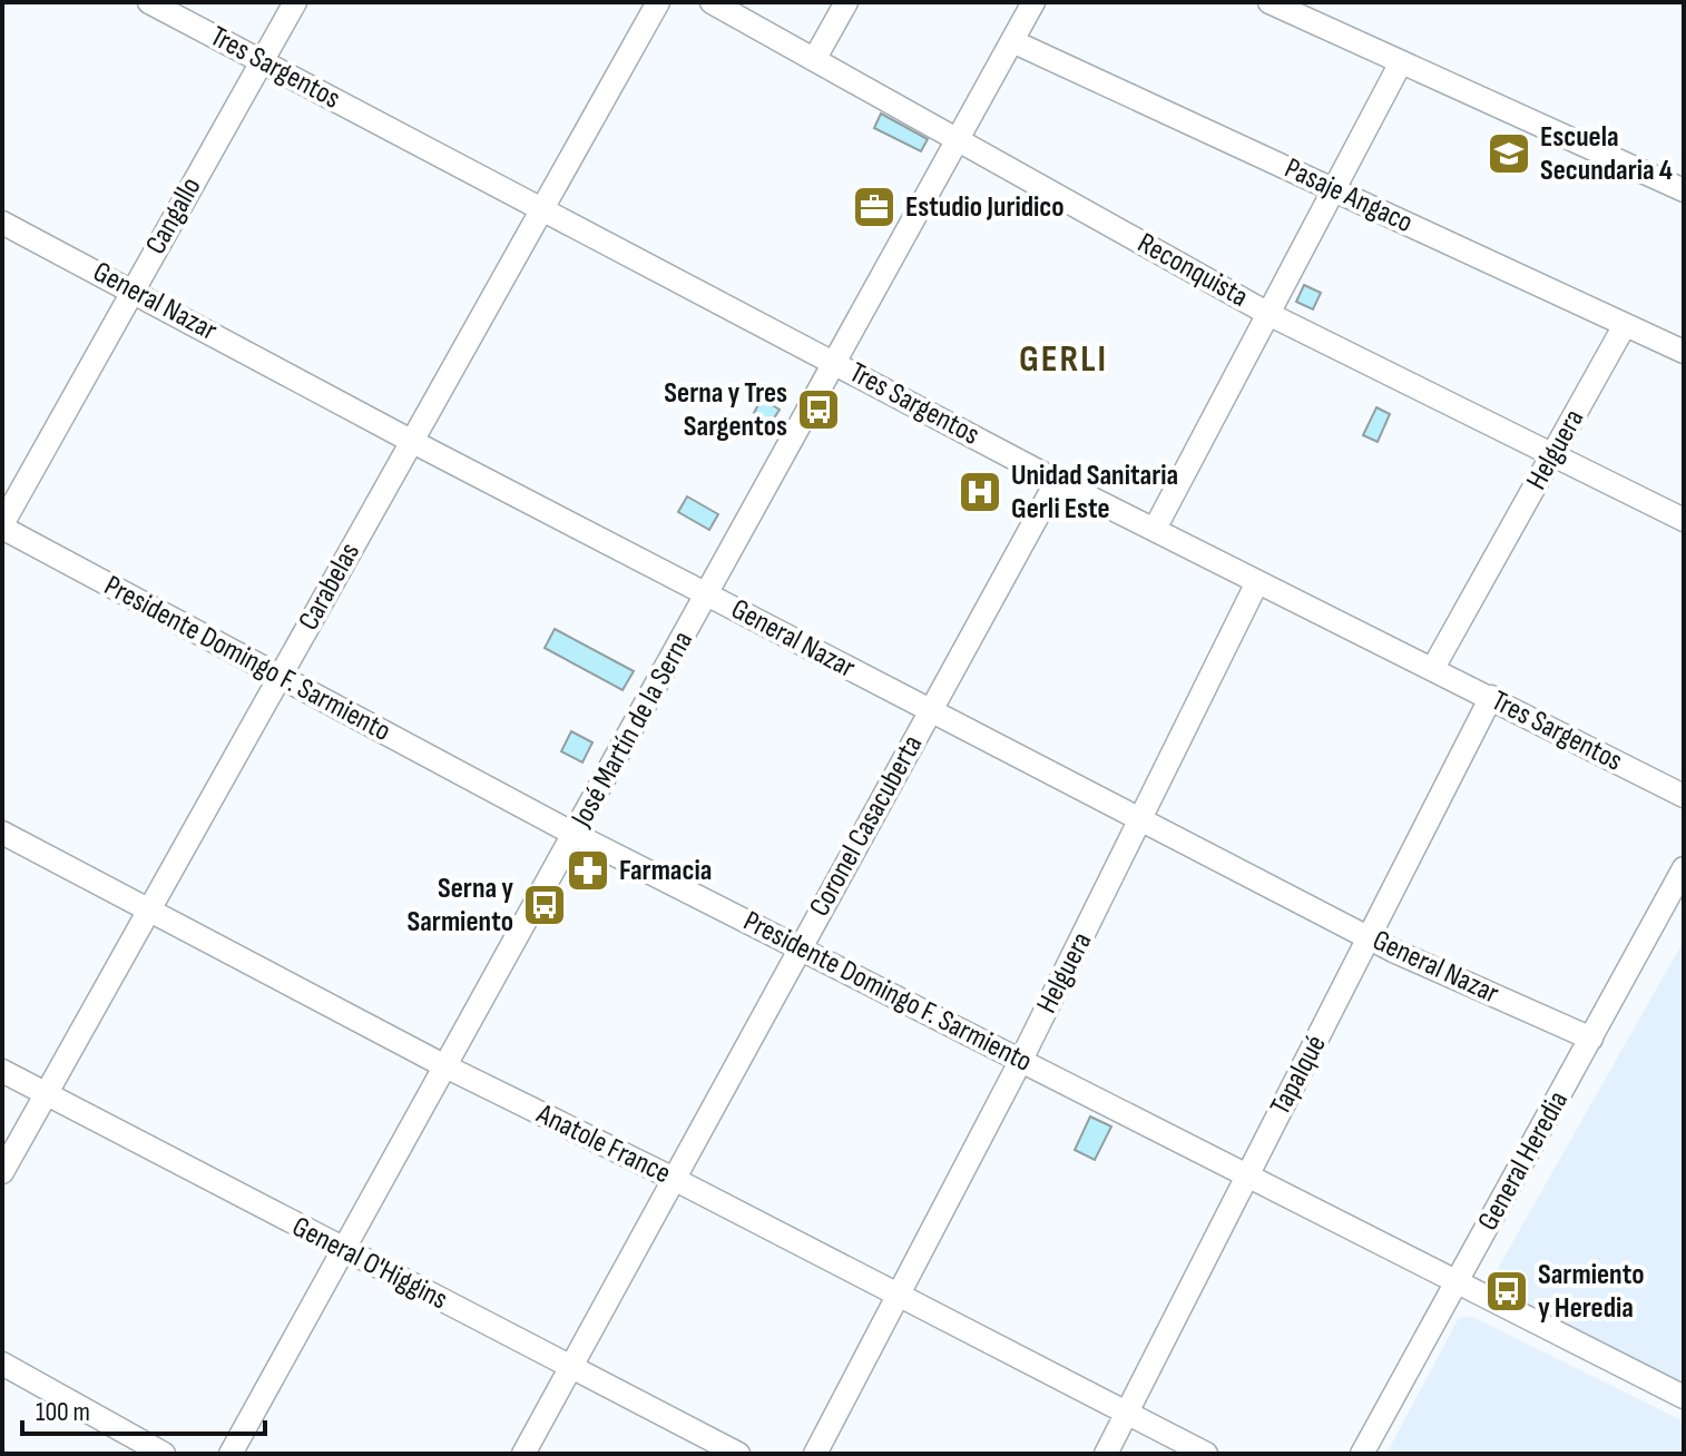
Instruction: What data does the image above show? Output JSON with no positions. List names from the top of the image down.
{
  "streets": {
    "street": [
      "Tres Sargentos",
      "Pasaje Angaco",
      "Cangallo",
      "Reconquista",
      "General Nazar",
      "Helguera",
      "Carabelas",
      "Presidente Domingo F. Sarmiento",
      "José Martín de la Serna",
      "Coronel Casacuberta",
      "Tapalqué",
      "Anatole France",
      "General Heredia",
      "General O'Higgins"
    ]
  },
  "crossings": [
    ["Tres Sargentos", "Cangallo"],
    ["Tres Sargentos", "Helguera"],
    ["Tres Sargentos", "Carabelas"],
    ["Tres Sargentos", "José Martín de la Serna"],
    ["Tres Sargentos", "Coronel Casacuberta"],
    ["Tres Sargentos", "Tapalqué"],
    ["Pasaje Angaco", "Helguera"],
    ["Pasaje Angaco", "José Martín de la Serna"],
    ["Cangallo", "General Nazar"],
    ["Cangallo", "Presidente Domingo F. Sarmiento"],
    ["Reconquista", "Helguera"],
    ["Reconquista", "José Martín de la Serna"],
    ["General Nazar", "Helguera"],
    ["General Nazar", "Carabelas"],
    ["General Nazar", "José Martín de la Serna"],
    ["General Nazar", "Coronel Casacuberta"],
    ["General Nazar", "Tapalqué"],
    ["General Nazar", "General Heredia"],
    ["Helguera", "Presidente Domingo F. Sarmiento"],
    ["Helguera", "Anatole France"],
    ["Carabelas", "Presidente Domingo F. Sarmiento"],
    ["Carabelas", "Anatole France"],
    ["Carabelas", "General O'Higgins"],
    ["Presidente Domingo F. Sarmiento", "José Martín de la Serna"],
    ["Presidente Domingo F. Sarmiento", "Coronel Casacuberta"],
    ["Presidente Domingo F. Sarmiento", "Tapalqué"],
    ["Presidente Domingo F. Sarmiento", "General Heredia"],
    ["José Martín de la Serna", "Anatole France"],
    ["José Martín de la Serna", "General O'Higgins"],
    ["Coronel Casacuberta", "Anatole France"],
    ["Coronel Casacuberta", "General O'Higgins"],
    ["Tapalqué", "Anatole France"]
  ],
  "districts": ["GERLI"],
  "places": {
    "school or university": ["Escuela Secundaria 4"],
    "office": ["Estudio Juridico"],
    "bus stop": ["Serna y Tres Sargentos", "Serna y Sarmiento", "Sarmiento y Heredia"],
    "hospital": ["Unidad Sanitaria Gerli Este"],
    "pharmacy": ["Farmacia"]
  },
  "scale_bar": "100 m"
}
